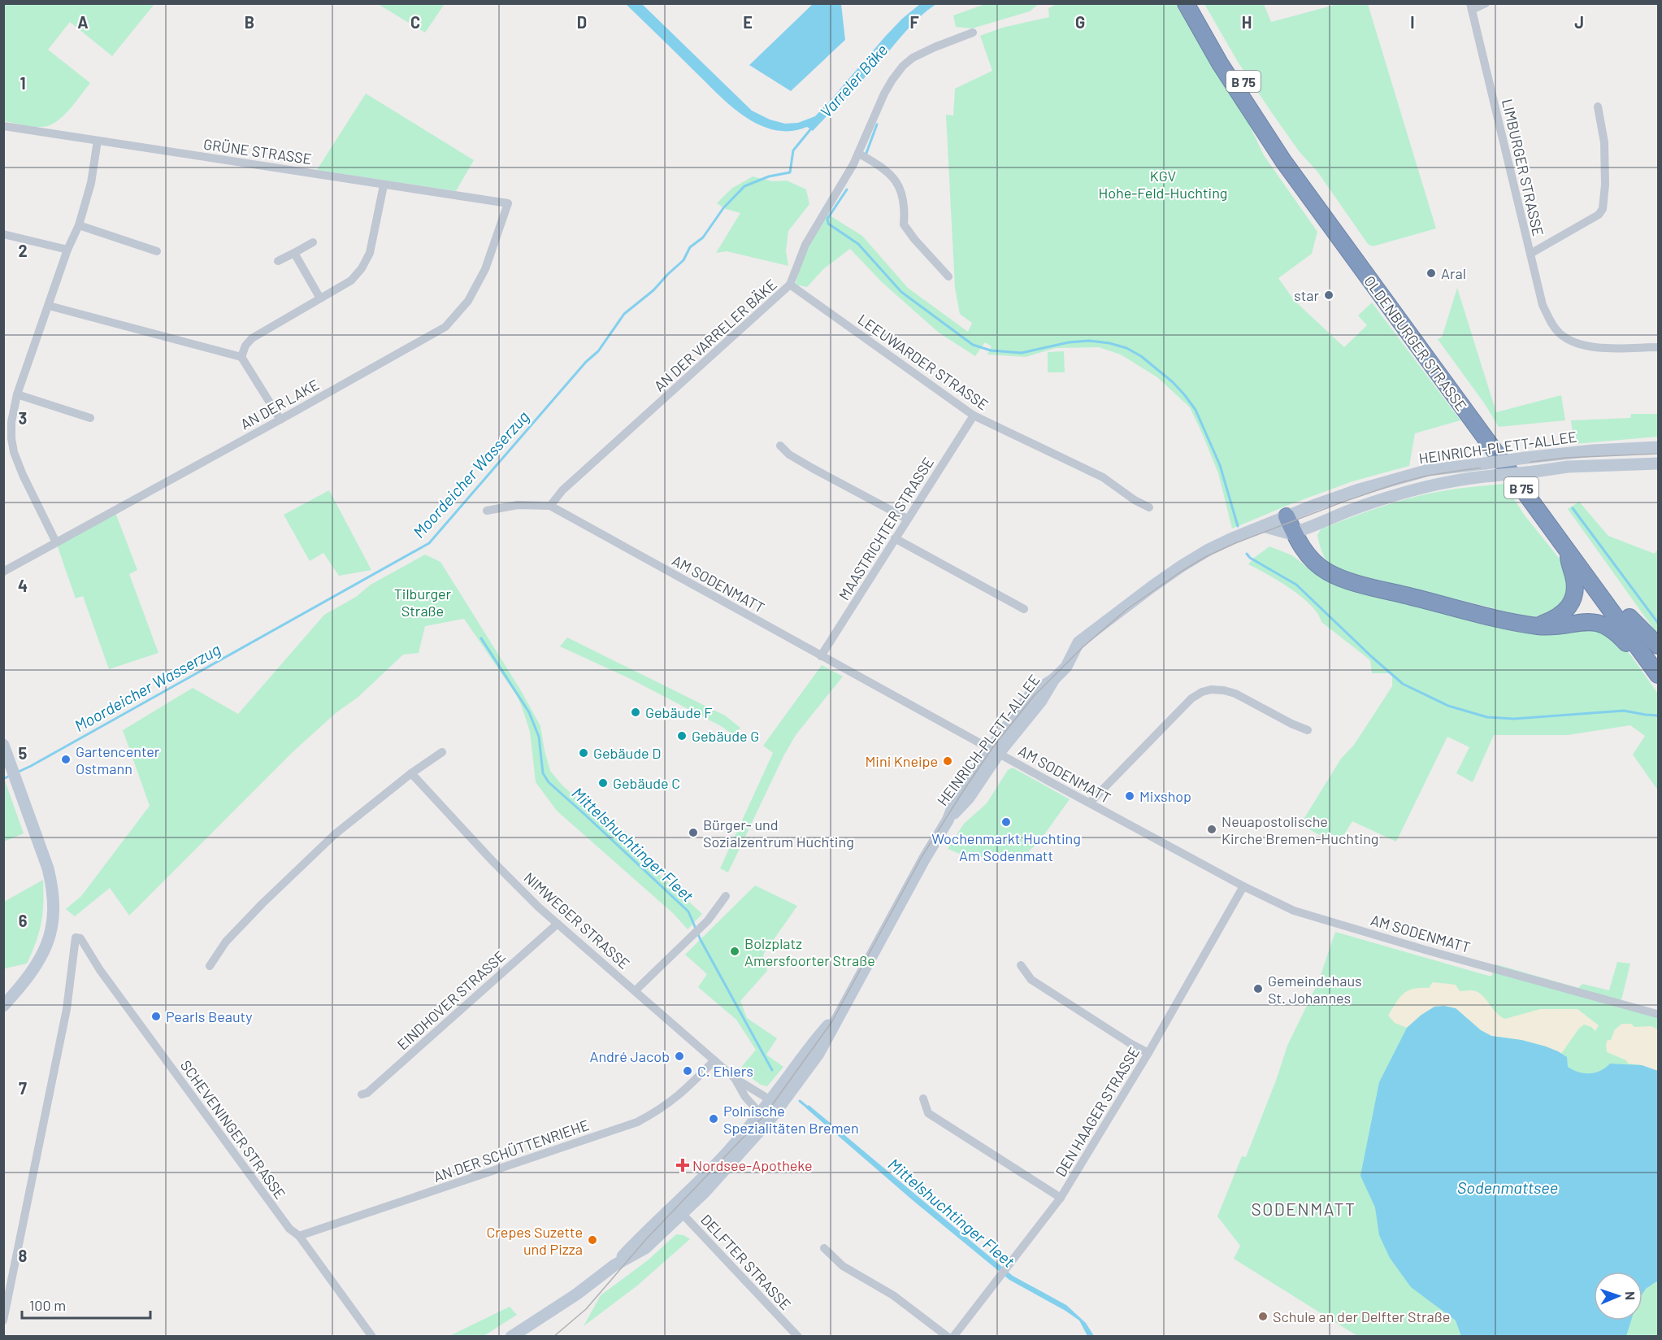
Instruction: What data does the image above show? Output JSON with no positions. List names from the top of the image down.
{
  "streets": {
    "highway": ["B 75", "OLDENBURGER STRASSE"],
    "main road": ["HEINRICH-PLETT-ALLEE"],
    "street": [
      "GRÜNE STRASSE",
      "LIMBURGER STRASSE",
      "AN DER VARRELER BÄKE",
      "LEEUWARDER STRASSE",
      "AN DER LAKE",
      "MAASTRICHTER STRASSE",
      "AM SODENMATT",
      "NIMWEGER STRASSE",
      "EINDHOVER STRASSE",
      "DEN HAAGER STRASSE",
      "SCHEVENINGER STRASSE",
      "AN DER SCHÜTTENRIEHE",
      "DELFTER STRASSE"
    ]
  },
  "crossings": [
    ["GRÜNE STRASSE", "AN DER LAKE"],
    ["AN DER VARRELER BÄKE", "LEEUWARDER STRASSE"],
    ["AN DER VARRELER BÄKE", "AM SODENMATT"],
    ["LEEUWARDER STRASSE", "MAASTRICHTER STRASSE"],
    ["HEINRICH-PLETT-ALLEE", "AM SODENMATT"],
    ["HEINRICH-PLETT-ALLEE", "NIMWEGER STRASSE"],
    ["HEINRICH-PLETT-ALLEE", "DELFTER STRASSE"],
    ["MAASTRICHTER STRASSE", "AM SODENMATT"],
    ["AM SODENMATT", "DEN HAAGER STRASSE"],
    ["NIMWEGER STRASSE", "EINDHOVER STRASSE"],
    ["NIMWEGER STRASSE", "AN DER SCHÜTTENRIEHE"],
    ["SCHEVENINGER STRASSE", "AN DER SCHÜTTENRIEHE"]
  ],
  "districts": ["SODENMATT"],
  "water": [
    "Varreler Bäke",
    "Moordeicher Wasserzug",
    "Mittelshuchtinger Fleet",
    "Sodenmattsee"
  ],
  "parks": ["KGV Hohe-Feld-Huchting", "Tilburger Straße"],
  "places": {
    "other": [
      "Aral",
      "star",
      "Gebäude F",
      "Gebäude G",
      "Gebäude D",
      "Gartencenter Ostmann",
      "Mini Kneipe",
      "Gebäude C",
      "Mixshop",
      "Wochenmarkt Huchting Am Sodenmatt",
      "Neuapostolische Kirche Bremen-Huchting",
      "Bürger- und Sozialzentrum Huchting",
      "Bolzplatz Amersfoorter Straße",
      "Gemeindehaus St. Johannes",
      "Pearls Beauty",
      "André Jacob",
      "C. Ehlers",
      "Polnische Spezialitäten Bremen",
      "Crepes Suzette und Pizza",
      "Schule an der Delfter Straße"
    ],
    "health": ["Nordsee-Apotheke"]
  },
  "scale_bar": "100 m",
  "north": "right",
  "grid": {
    "columns": [
      "A",
      "B",
      "C",
      "D",
      "E",
      "F",
      "G",
      "H",
      "I",
      "J"
    ],
    "rows": [
      "1",
      "2",
      "3",
      "4",
      "5",
      "6",
      "7",
      "8"
    ]
  }
}
